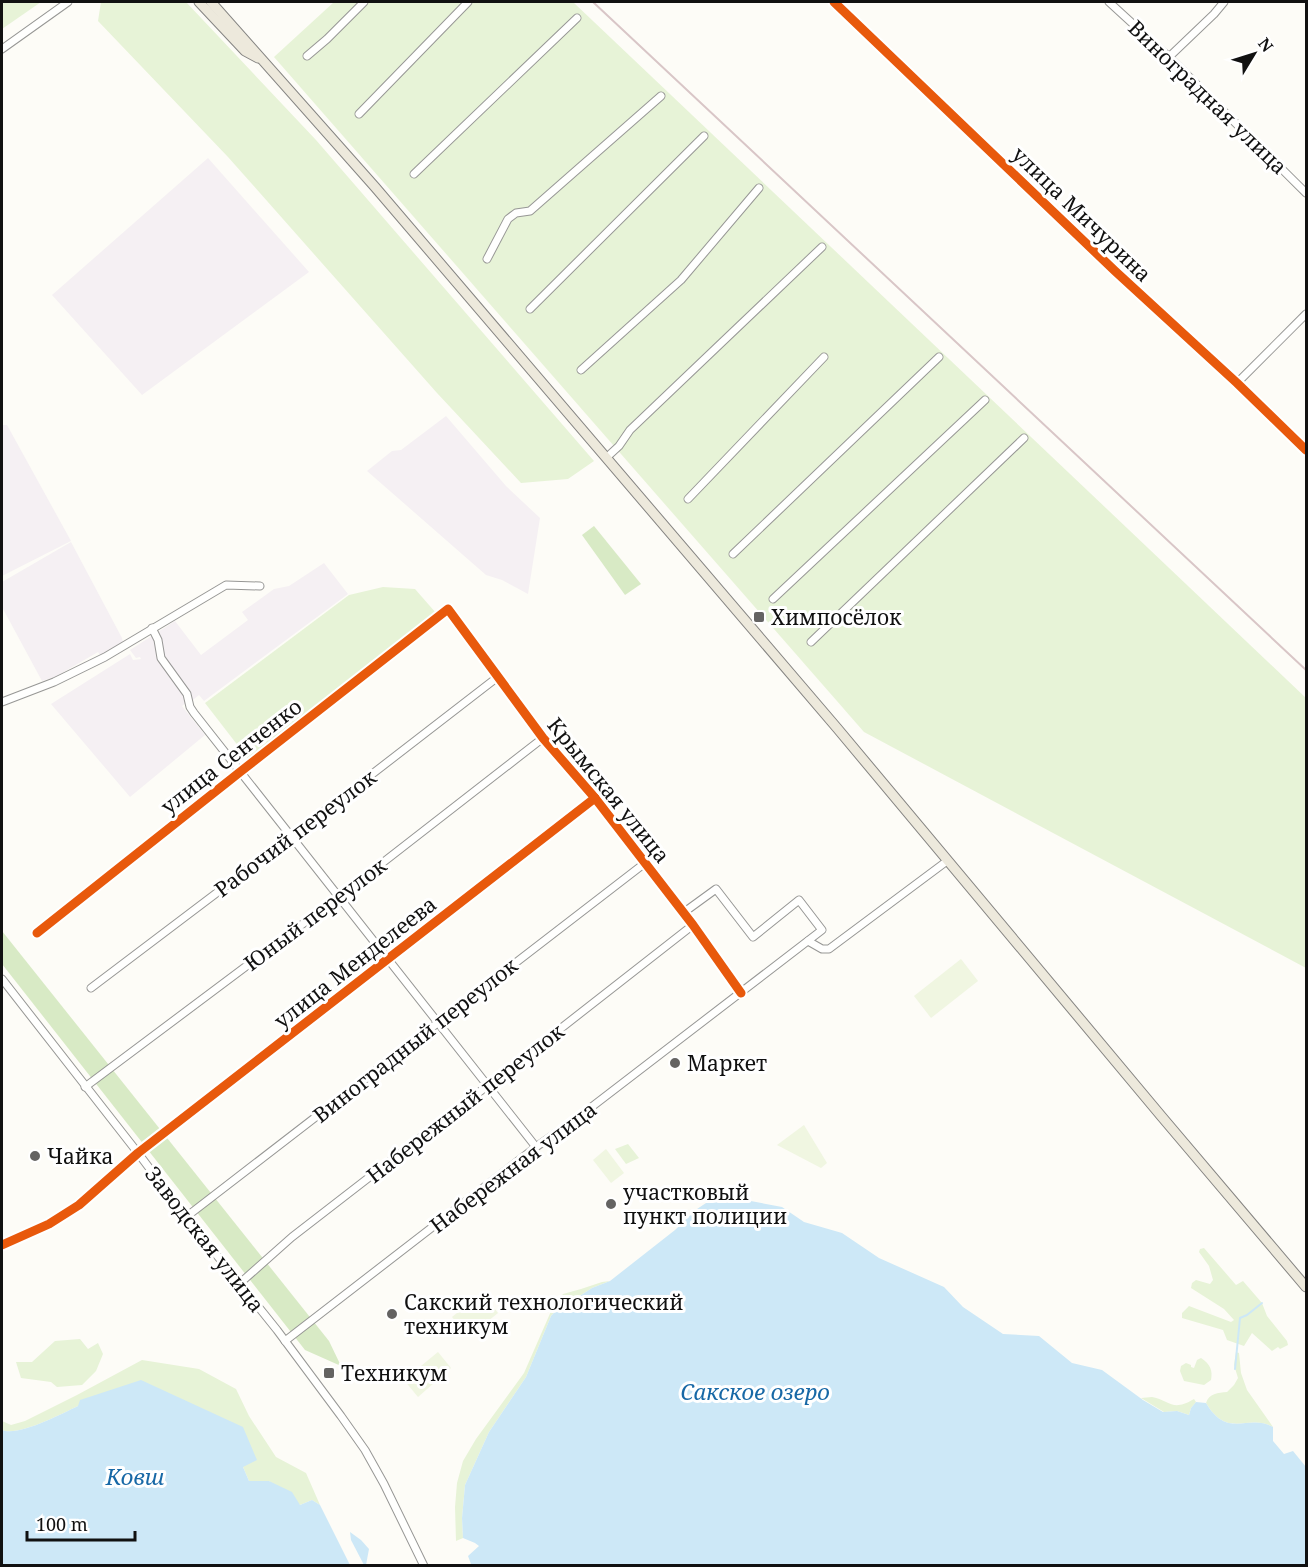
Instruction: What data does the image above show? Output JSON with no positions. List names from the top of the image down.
{
  "streets": {
    "street": [
      "Виноградная улица",
      "улица Мичурина",
      "улица Сенченко",
      "Крымская улица",
      "Рабочий переулок",
      "Юный переулок",
      "улица Менделеева",
      "Виноградный переулок",
      "Набережный переулок",
      "Набережная улица",
      "Заводская улица"
    ]
  },
  "crossings": [
    ["улица Сенченко", "Крымская улица"],
    ["Крымская улица", "Рабочий переулок"],
    ["Крымская улица", "Юный переулок"],
    ["Крымская улица", "улица Менделеева"],
    ["Крымская улица", "Виноградный переулок"],
    ["Крымская улица", "Набережный переулок"],
    ["Крымская улица", "Набережная улица"],
    ["Юный переулок", "Заводская улица"],
    ["улица Менделеева", "Заводская улица"],
    ["Виноградный переулок", "Заводская улица"],
    ["Набережный переулок", "Заводская улица"],
    ["Набережная улица", "Заводская улица"]
  ],
  "water": ["Сакское озеро", "Ковш"],
  "places": {
    "transit": ["Химпосёлок", "Техникум"],
    "other": [
      "Маркет",
      "Чайка",
      "участковый пункт полиции",
      "Сакский технологический техникум"
    ]
  },
  "scale_bar": "100 m",
  "north": "top right"
}
